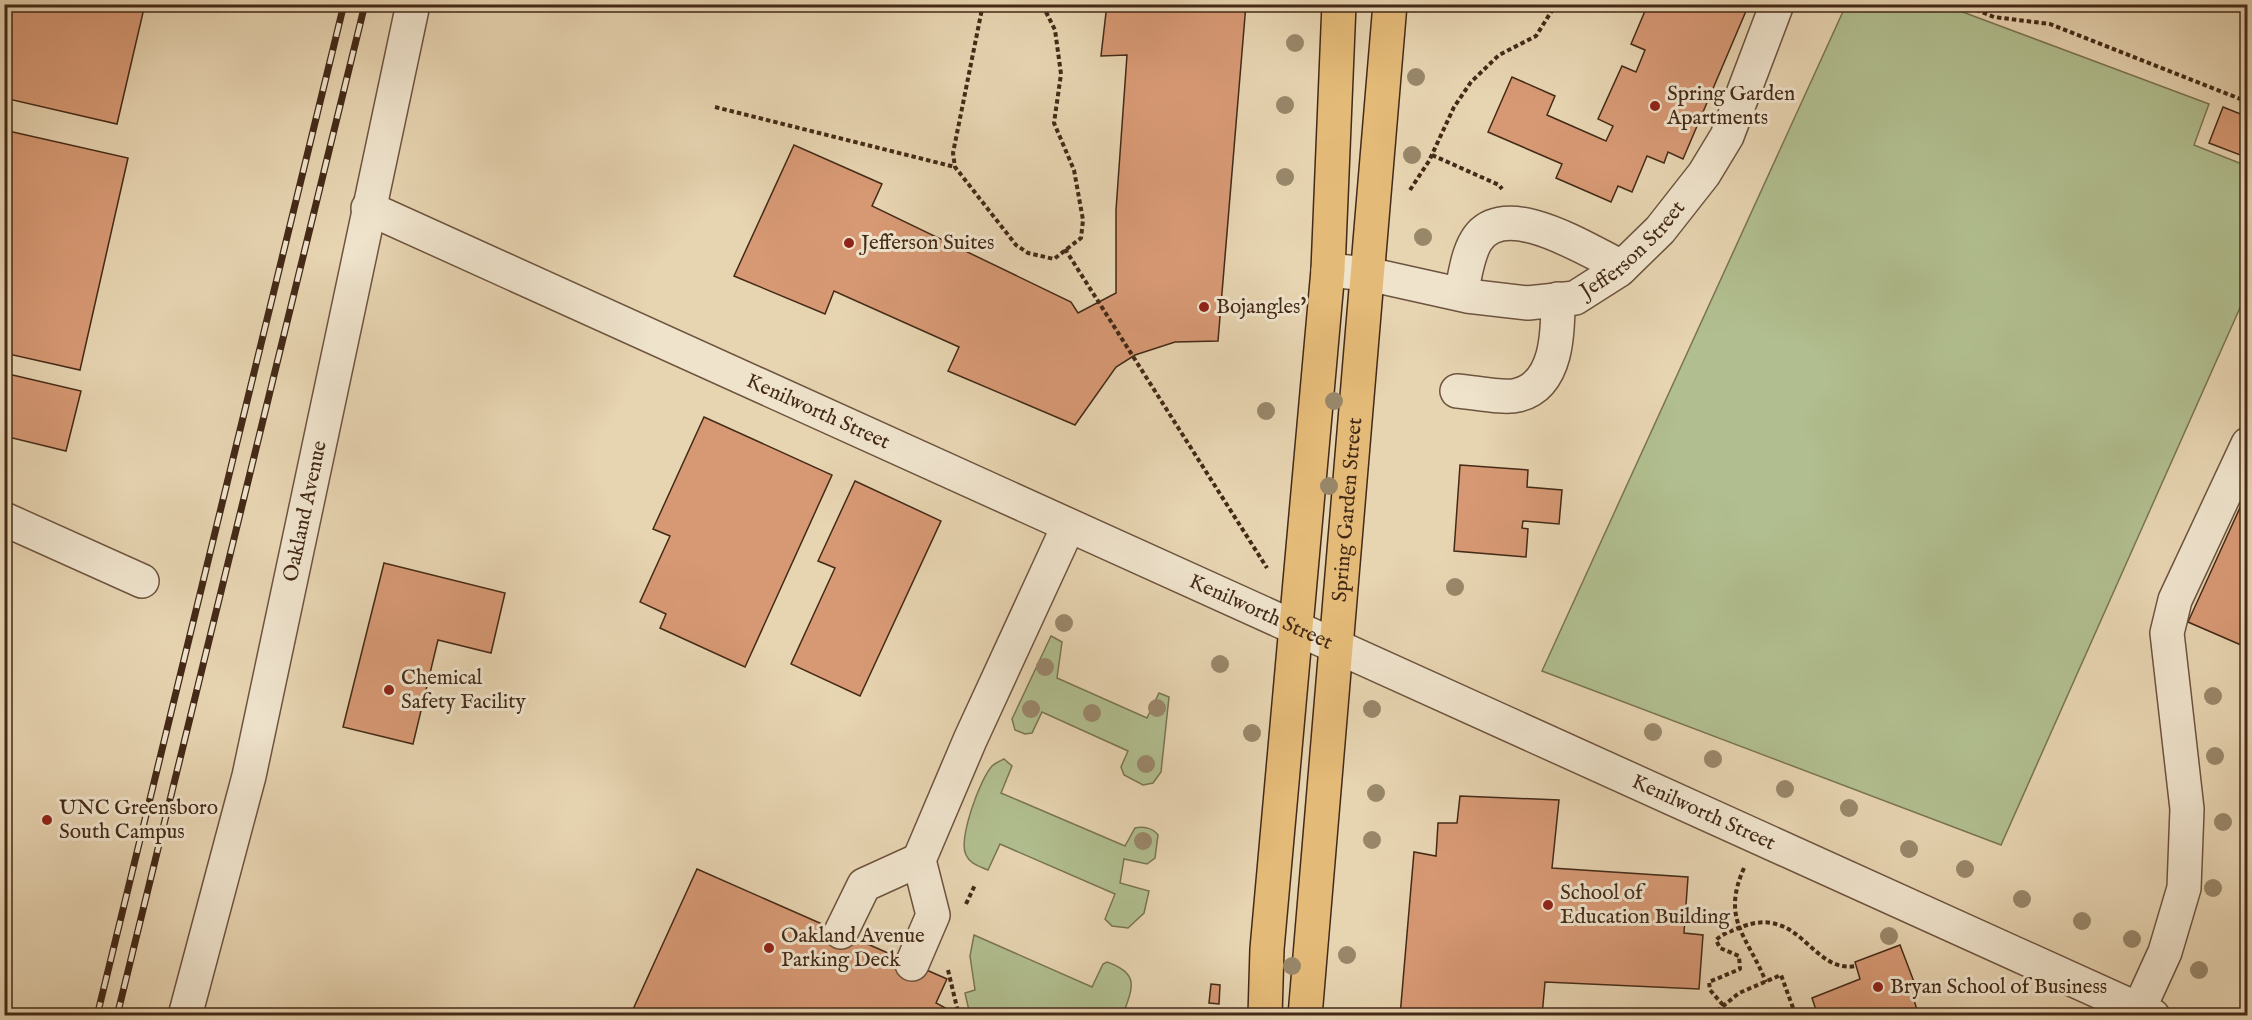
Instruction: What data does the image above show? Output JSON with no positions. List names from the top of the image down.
{
  "streets": {
    "main road": ["Spring Garden Street"],
    "street": ["Jefferson Street", "Kenilworth Street", "Oakland Avenue"]
  },
  "crossings": [
    ["Jefferson Street", "Spring Garden Street"],
    ["Kenilworth Street", "Spring Garden Street"],
    ["Kenilworth Street", "Oakland Avenue"]
  ],
  "places": [
    "Spring Garden Apartments",
    "Jefferson Suites",
    "Bojangles'",
    "Chemical Safety Facility",
    "UNC Greensboro South Campus",
    "School of Education Building",
    "Oakland Avenue Parking Deck",
    "Bryan School of Business"
  ]
}
